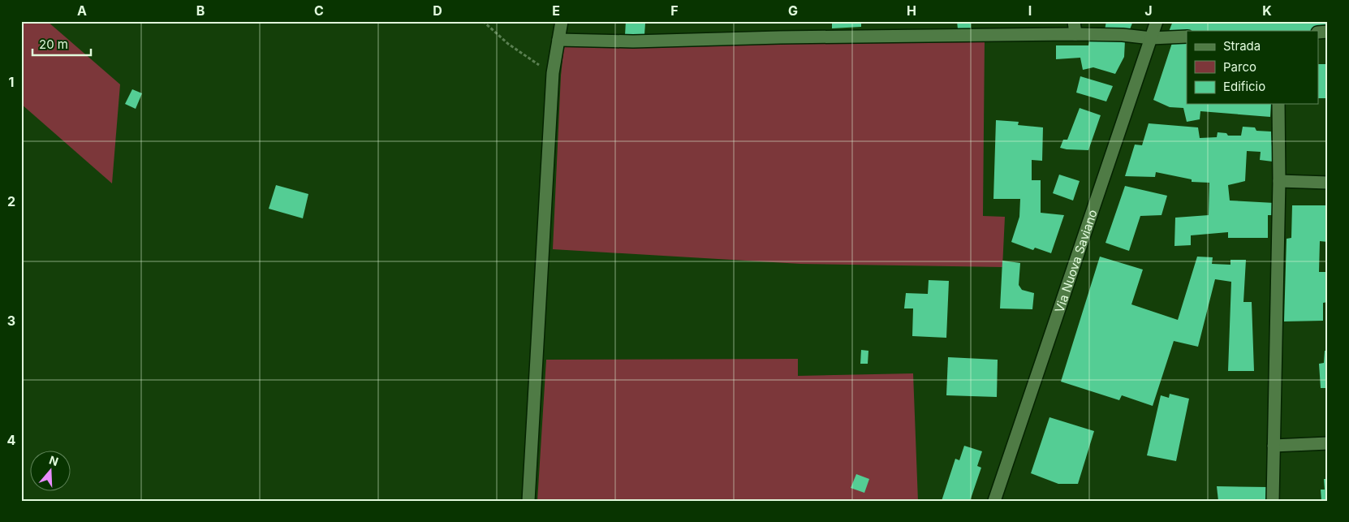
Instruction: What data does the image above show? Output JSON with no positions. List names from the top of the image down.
{
  "streets": {
    "street": ["Via Nuova Saviano"]
  },
  "legend": ["Strada", "Parco", "Edificio"],
  "scale_bar": "20 m",
  "north": "top",
  "grid": {
    "columns": [
      "A",
      "B",
      "C",
      "D",
      "E",
      "F",
      "G",
      "H",
      "I",
      "J",
      "K"
    ],
    "rows": [
      "1",
      "2",
      "3",
      "4"
    ]
  }
}
